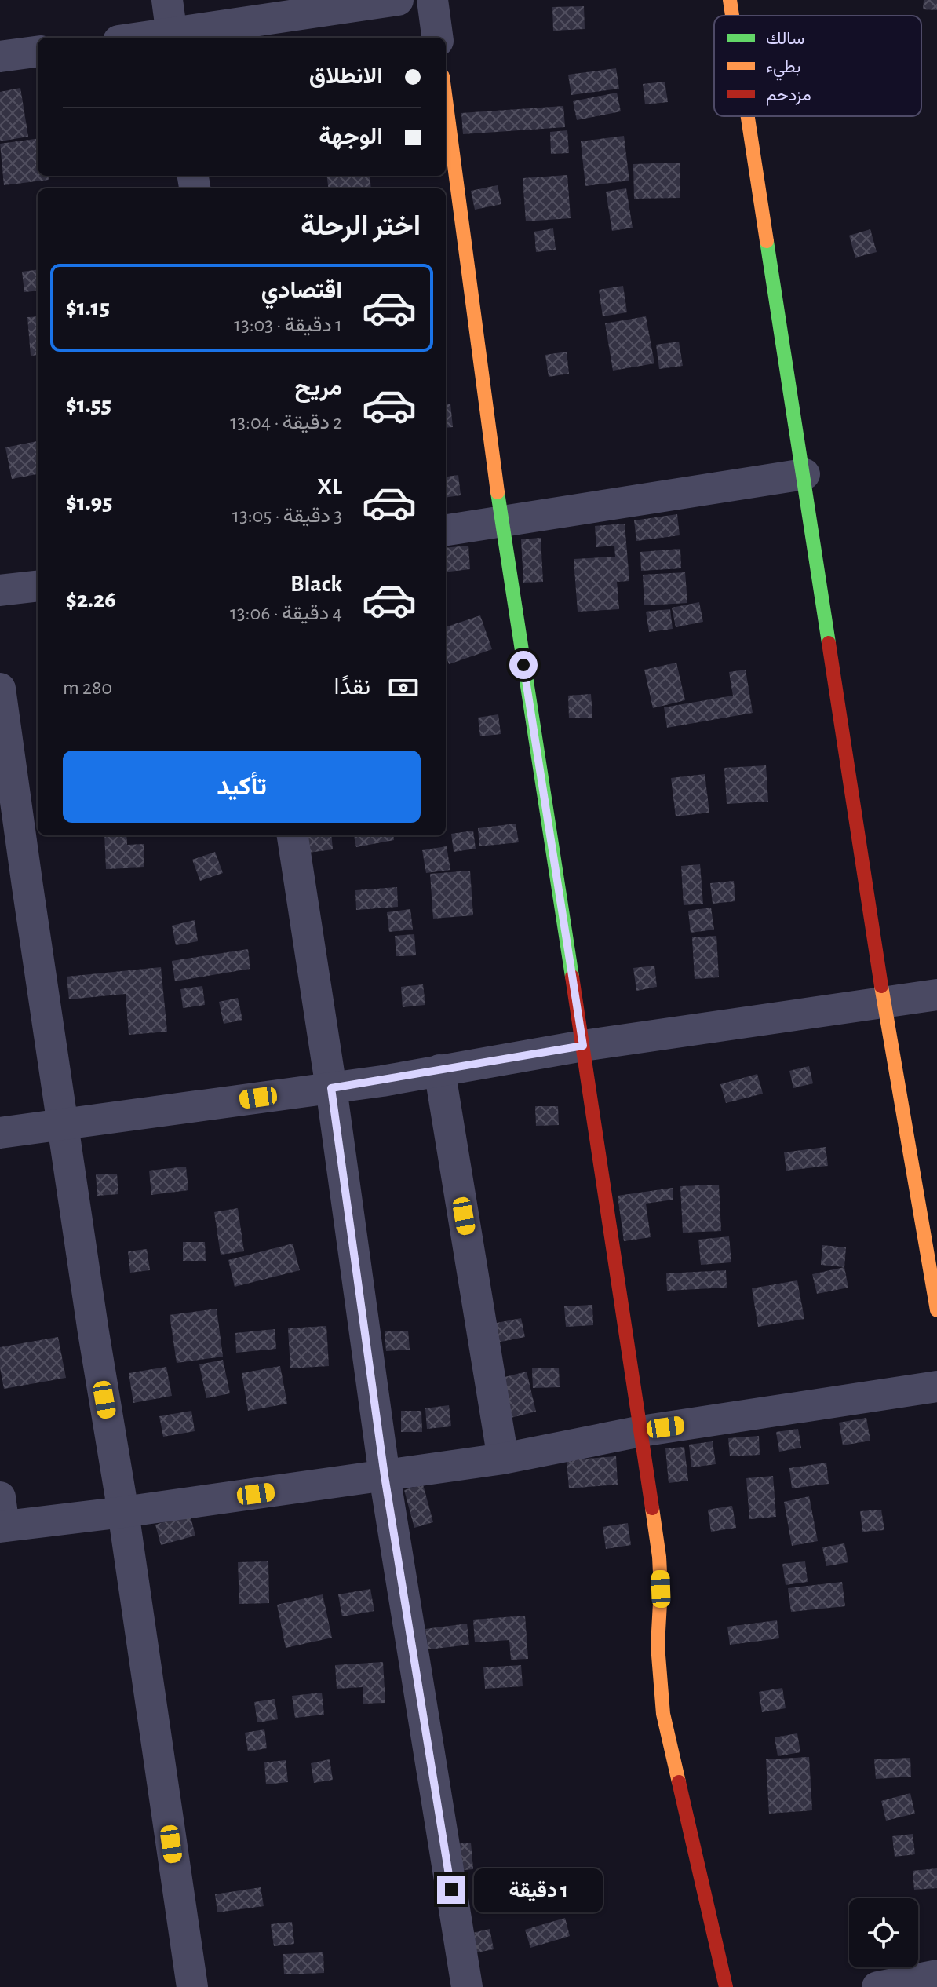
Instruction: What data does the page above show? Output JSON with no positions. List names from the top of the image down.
{
  "legend": ["سالك", "بطيء", "مزدحم"],
  "page": {
    "banner": ["الانطلاق", "الوجهة"],
    "heading": "اختر الرحلة",
    "list": [
      {
        "name": "اقتصادي",
        "note": "1 دقيقة · 13:03",
        "value": "$1.15"
      },
      {
        "name": "مريح",
        "note": "2 دقيقة · 13:04",
        "value": "$1.55"
      },
      {
        "name": "XL",
        "note": "3 دقيقة · 13:05",
        "value": "$1.95"
      },
      {
        "name": "Black",
        "note": "4 دقيقة · 13:06",
        "value": "$2.26"
      }
    ],
    "pay": ["نقدًا", "280 m"],
    "buttons": "تأكيد",
    "bubble": "1 دقيقة"
  }
}
